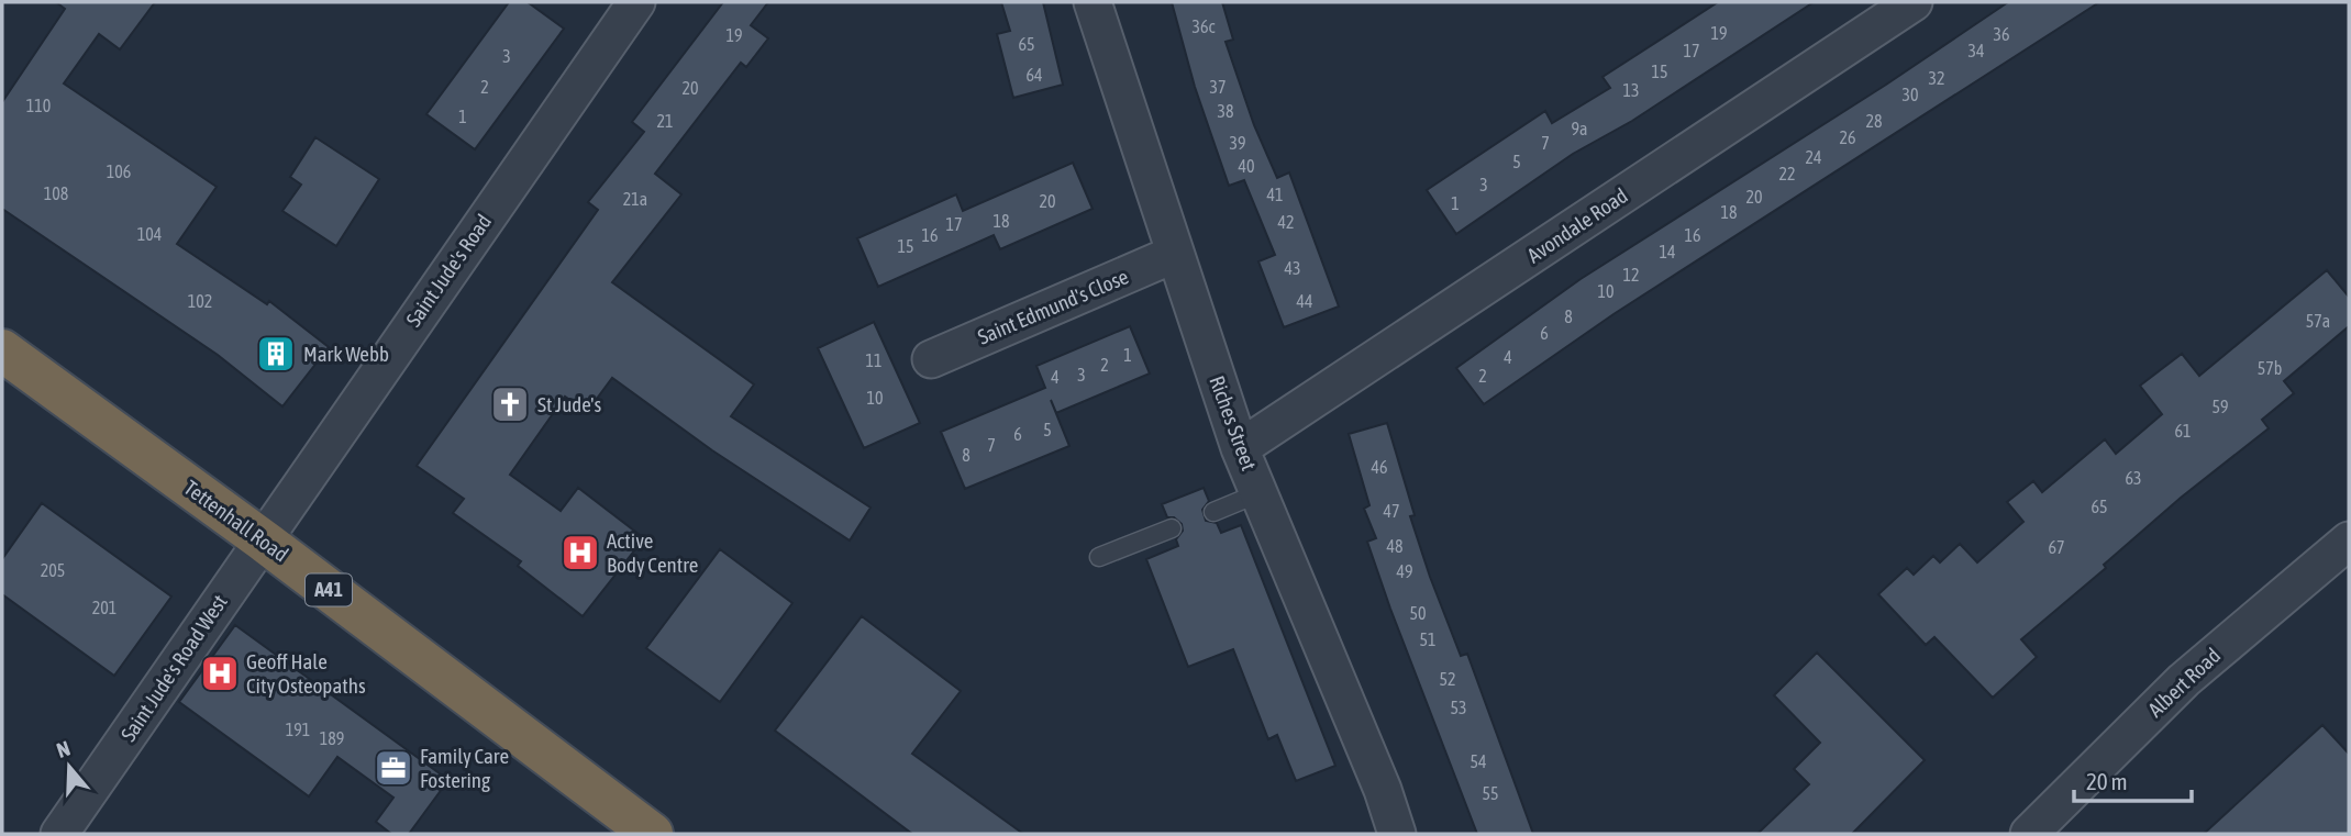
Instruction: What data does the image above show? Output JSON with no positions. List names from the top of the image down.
{
  "streets": {
    "highway": ["Tettenhall Road", "A41"],
    "street": [
      "Avondale Road",
      "Saint Jude's Road",
      "Saint Edmund's Close",
      "Riches Street",
      "Saint Jude's Road West",
      "Albert Road"
    ]
  },
  "crossings": [
    ["Avondale Road", "Riches Street"],
    ["Saint Jude's Road", "Tettenhall Road"],
    ["Saint Jude's Road", "Saint Jude's Road West"],
    ["Saint Edmund's Close", "Riches Street"],
    ["Tettenhall Road", "Saint Jude's Road West"]
  ],
  "places": {
    "building": ["Mark Webb"],
    "church": ["St Jude's"],
    "hospital": ["Active Body Centre", "Geoff Hale City Osteopaths"],
    "office": ["Family Care Fostering"]
  },
  "house_numbers": [
    "36c",
    "19",
    "36",
    "19",
    "65",
    "17",
    "34",
    "3",
    "15",
    "64",
    "32",
    "2",
    "37",
    "20",
    "13",
    "30",
    "110",
    "38",
    "1",
    "21",
    "28",
    "9a",
    "26",
    "39",
    "7",
    "24",
    "5",
    "40",
    "106",
    "22",
    "3",
    "108",
    "41",
    "20",
    "21a",
    "20",
    "1",
    "18",
    "18",
    "42",
    "17",
    "104",
    "16",
    "16",
    "15",
    "14",
    "43",
    "12",
    "10",
    "102",
    "44",
    "8",
    "57a",
    "6",
    "1",
    "4",
    "11",
    "2",
    "57b",
    "3",
    "2",
    "4",
    "10",
    "59",
    "5",
    "61",
    "6",
    "7",
    "8",
    "46",
    "63",
    "65",
    "47",
    "48",
    "67",
    "205",
    "49",
    "201",
    "50",
    "51",
    "52",
    "53",
    "191",
    "189",
    "54",
    "55"
  ],
  "scale_bar": "20 m",
  "north": "top"
}
